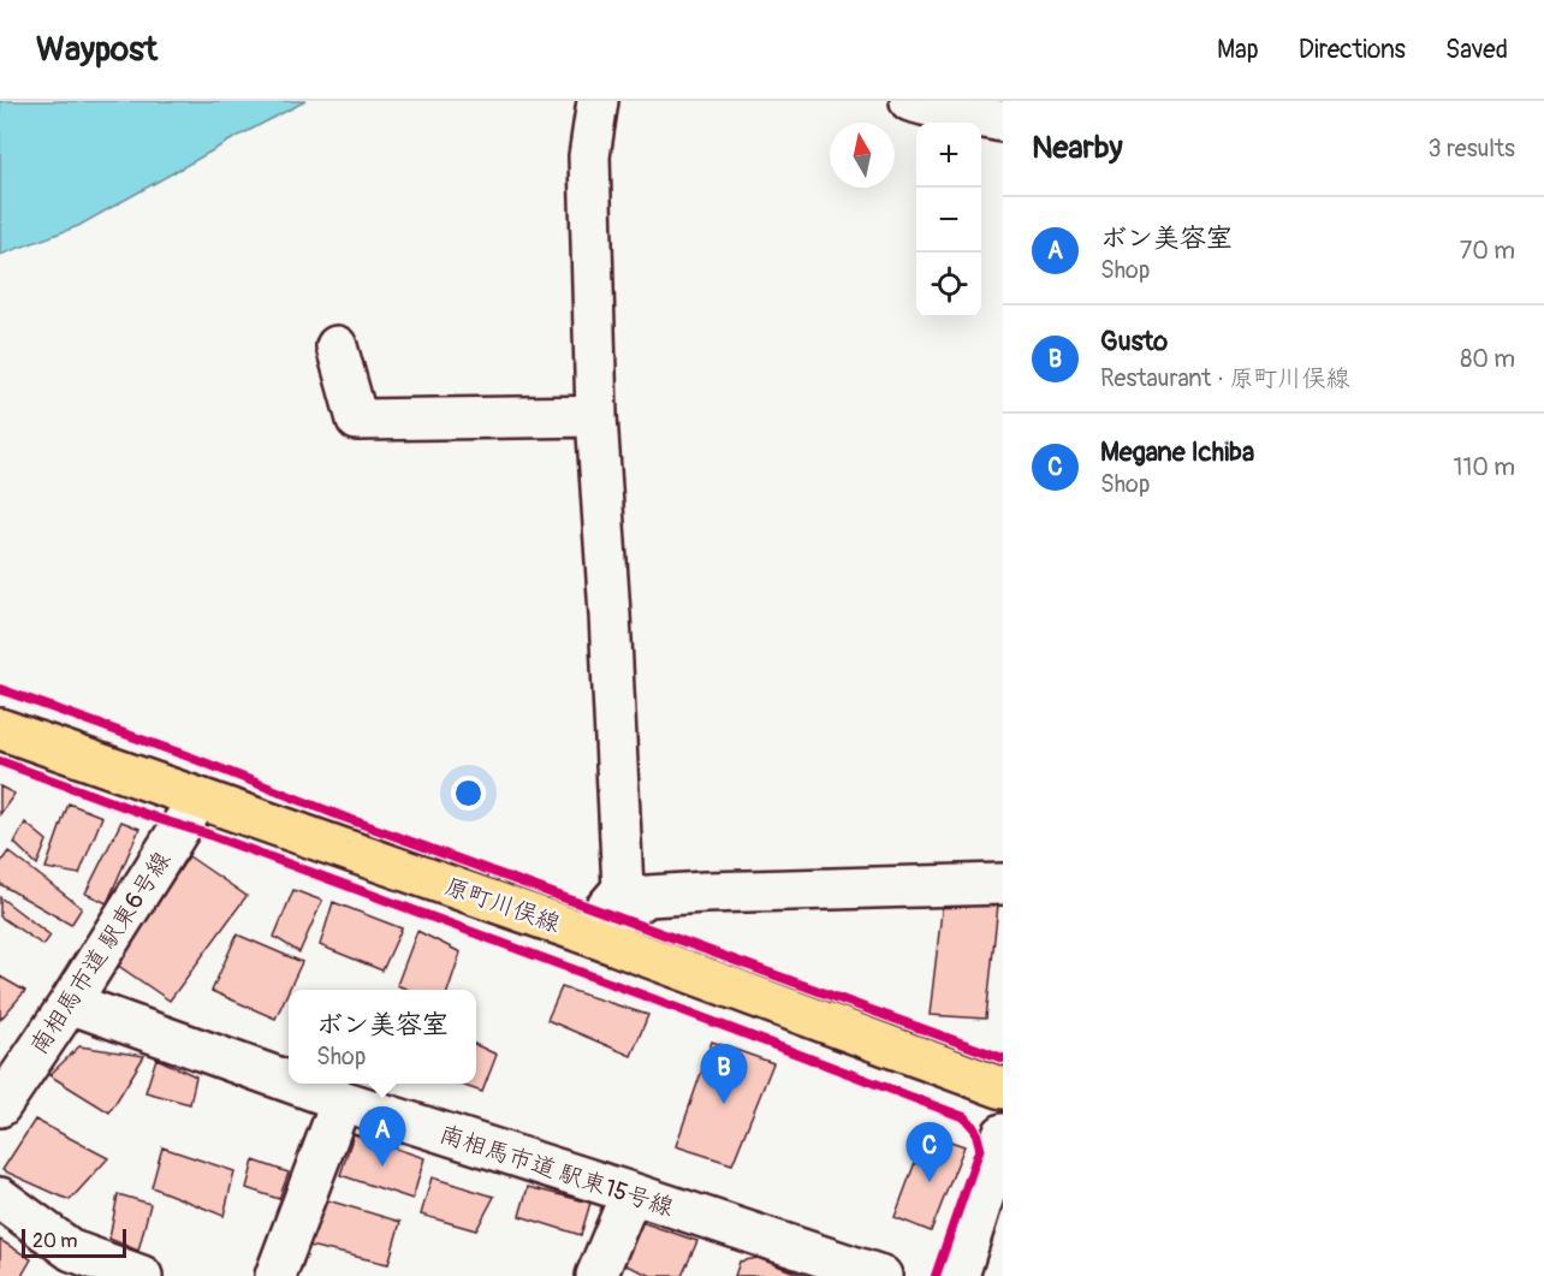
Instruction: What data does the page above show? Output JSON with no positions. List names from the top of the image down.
{
  "streets": {
    "main road": ["原町川俣線"],
    "street": ["南相馬市道 駅東6号線", "南相馬市道 駅東15号線"]
  },
  "crossings": [
    ["原町川俣線", "南相馬市道 駅東6号線"],
    ["南相馬市道 駅東6号線", "南相馬市道 駅東15号線"]
  ],
  "scale_bar": "20 m",
  "north": "top",
  "page": {
    "header": "Waypost",
    "nav": ["Map", "Directions", "Saved"],
    "heading": ["Nearby", "3 results"],
    "map_buttons": ["+", "−"],
    "list": [
      {
        "mark": "A",
        "name": "ボン美容室",
        "note": "Shop",
        "value": "70 m"
      },
      {
        "mark": "B",
        "name": "Gusto",
        "note": "Restaurant · 原町川俣線",
        "value": "80 m"
      },
      {
        "mark": "C",
        "name": "Megane Ichiba",
        "note": "Shop",
        "value": "110 m"
      }
    ],
    "popup": ["ボン美容室", "Shop"],
    "pins": ["B", "A", "C"],
    "scale": "20 m"
  }
}
